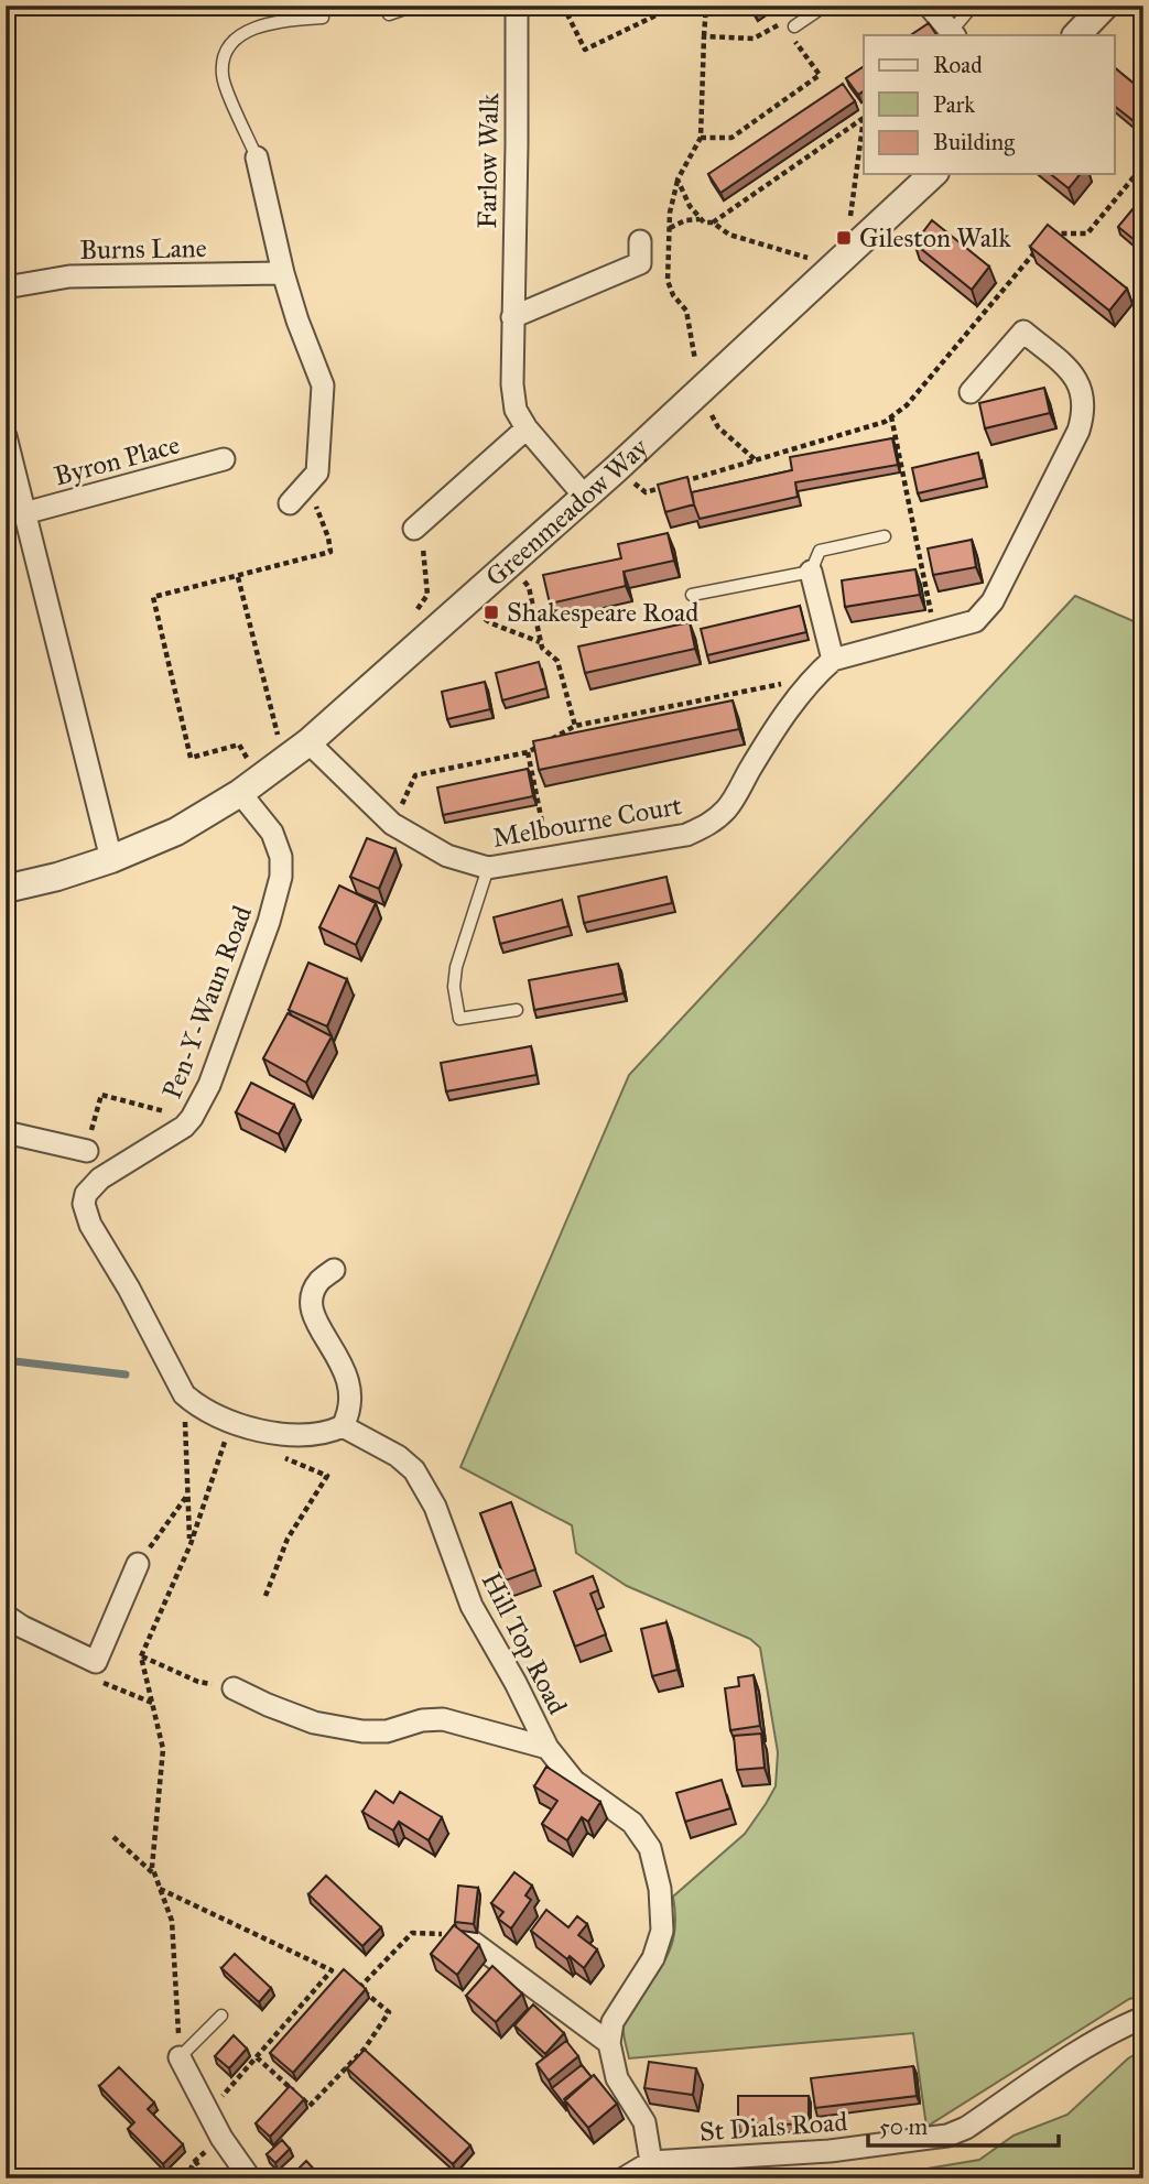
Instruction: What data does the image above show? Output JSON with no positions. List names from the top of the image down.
{
  "streets": {
    "street": [
      "Farlow Walk",
      "Burns Lane",
      "Byron Place",
      "Greenmeadow Way",
      "Melbourne Court",
      "Pen-Y-Waun Road",
      "Hill Top Road",
      "St Dials Road"
    ]
  },
  "crossings": [
    ["Farlow Walk", "Greenmeadow Way"],
    ["Greenmeadow Way", "Melbourne Court"],
    ["Greenmeadow Way", "Pen-Y-Waun Road"]
  ],
  "places": {
    "transit": ["Gileston Walk", "Shakespeare Road"]
  },
  "legend": ["Road", "Park", "Building"],
  "scale_bar": "50 m"
}
